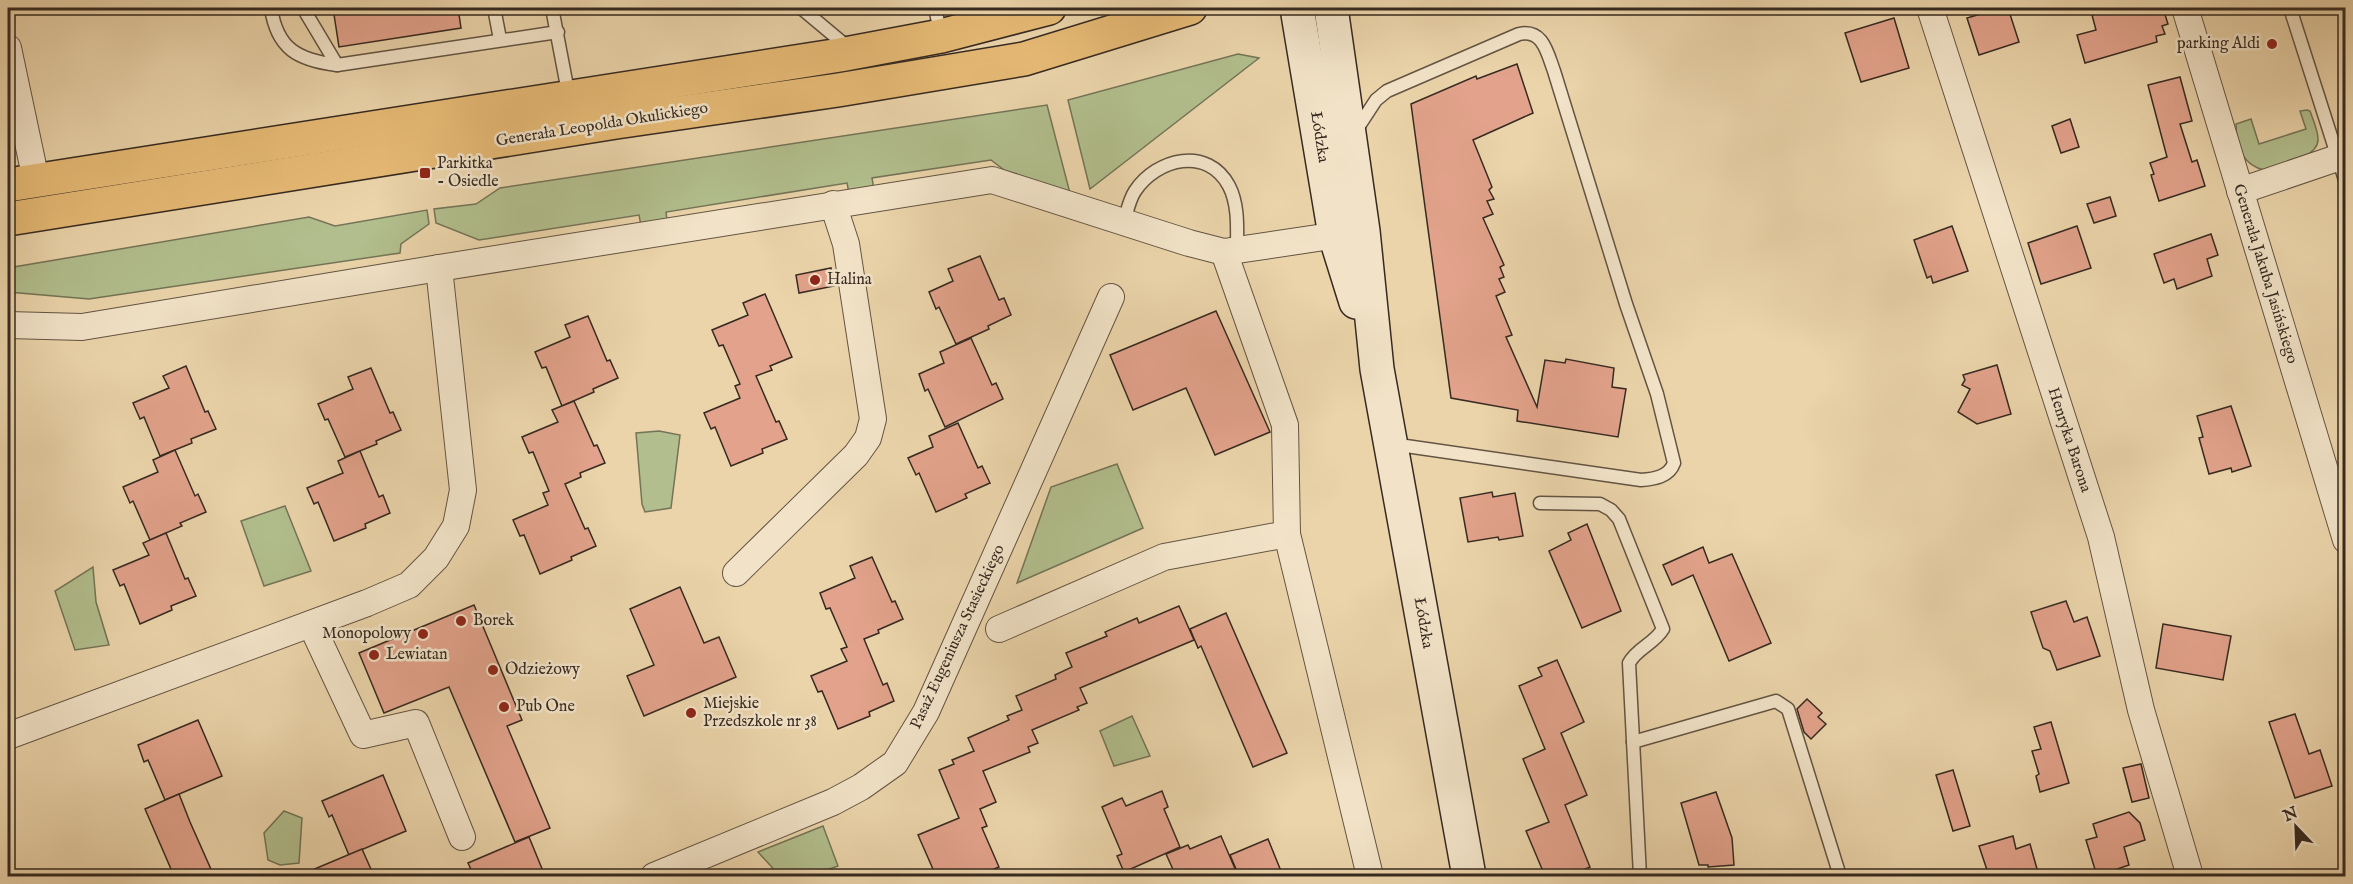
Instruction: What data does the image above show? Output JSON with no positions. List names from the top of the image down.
{
  "streets": {
    "main road": ["Generała Leopolda Okulickiego"],
    "street": [
      "Łódzka",
      "Generała Jakuba Jasińskiego",
      "Henryka Barona",
      "Pasaż Eugeniusza Stasieckiego"
    ]
  },
  "places": {
    "other": [
      "parking Aldi",
      "Halina",
      "Borek",
      "Monopolowy",
      "Lewiatan",
      "Odzieżowy",
      "Pub One",
      "Miejskie Przedszkole nr 38"
    ],
    "transit": ["Parkitka - Osiedle"]
  },
  "north": "top left"
}
